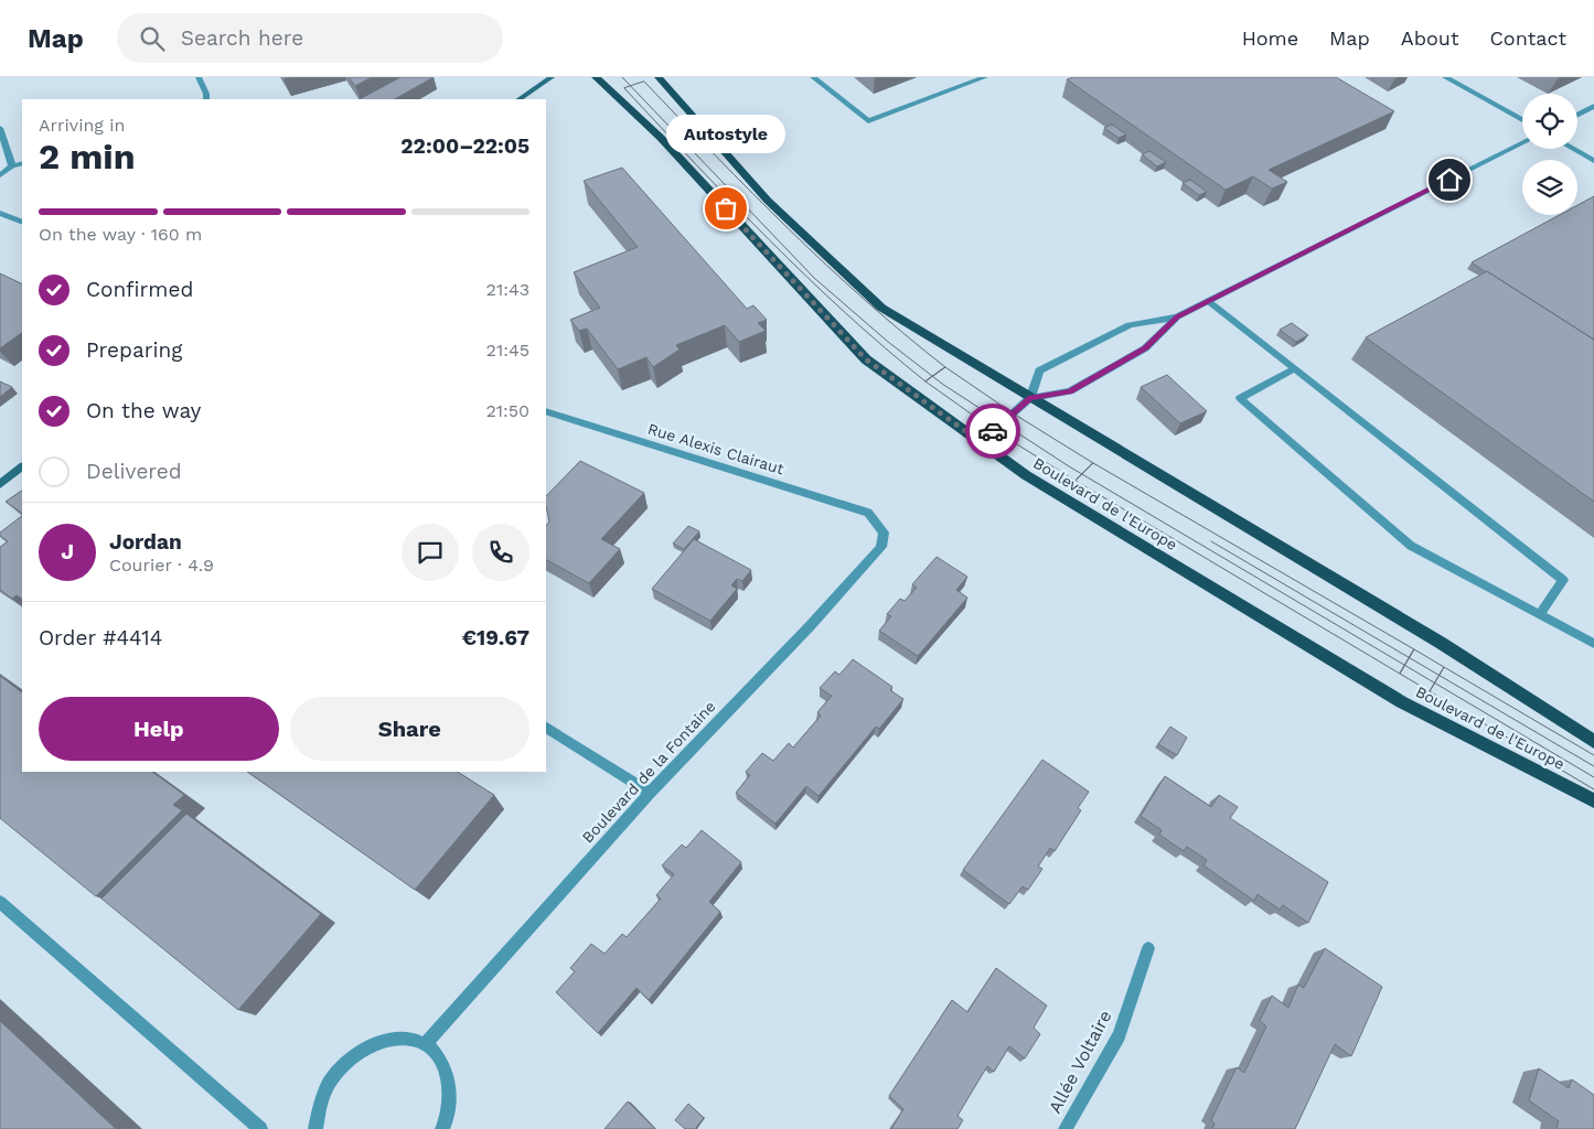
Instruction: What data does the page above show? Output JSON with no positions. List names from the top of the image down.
{
  "streets": {
    "main road": ["Boulevard de l'Europe"],
    "street": ["Rue Alexis Clairaut", "Boulevard de la Fontaine", "Allée Voltaire"]
  },
  "crossings": [
    ["Rue Alexis Clairaut", "Boulevard de la Fontaine"]
  ],
  "places": ["Autostyle"],
  "page": {
    "header": "Map",
    "search": "Search here",
    "nav": [
      "Home",
      "Map",
      "About",
      "Contact"
    ],
    "heading": ["2 min", "Arriving in", "22:00–22:05"],
    "panel": [
      "Jordan",
      "Courier · 4.9",
      "Order #4414",
      "€19.67"
    ],
    "bubble": "Autostyle",
    "bar": "On the way · 160 m",
    "list": [
      ["Confirmed", "21:43"],
      ["Preparing", "21:45"],
      ["On the way", "21:50"],
      "Delivered"
    ],
    "round": "J",
    "buttons": ["Help", "Share"]
  }
}
